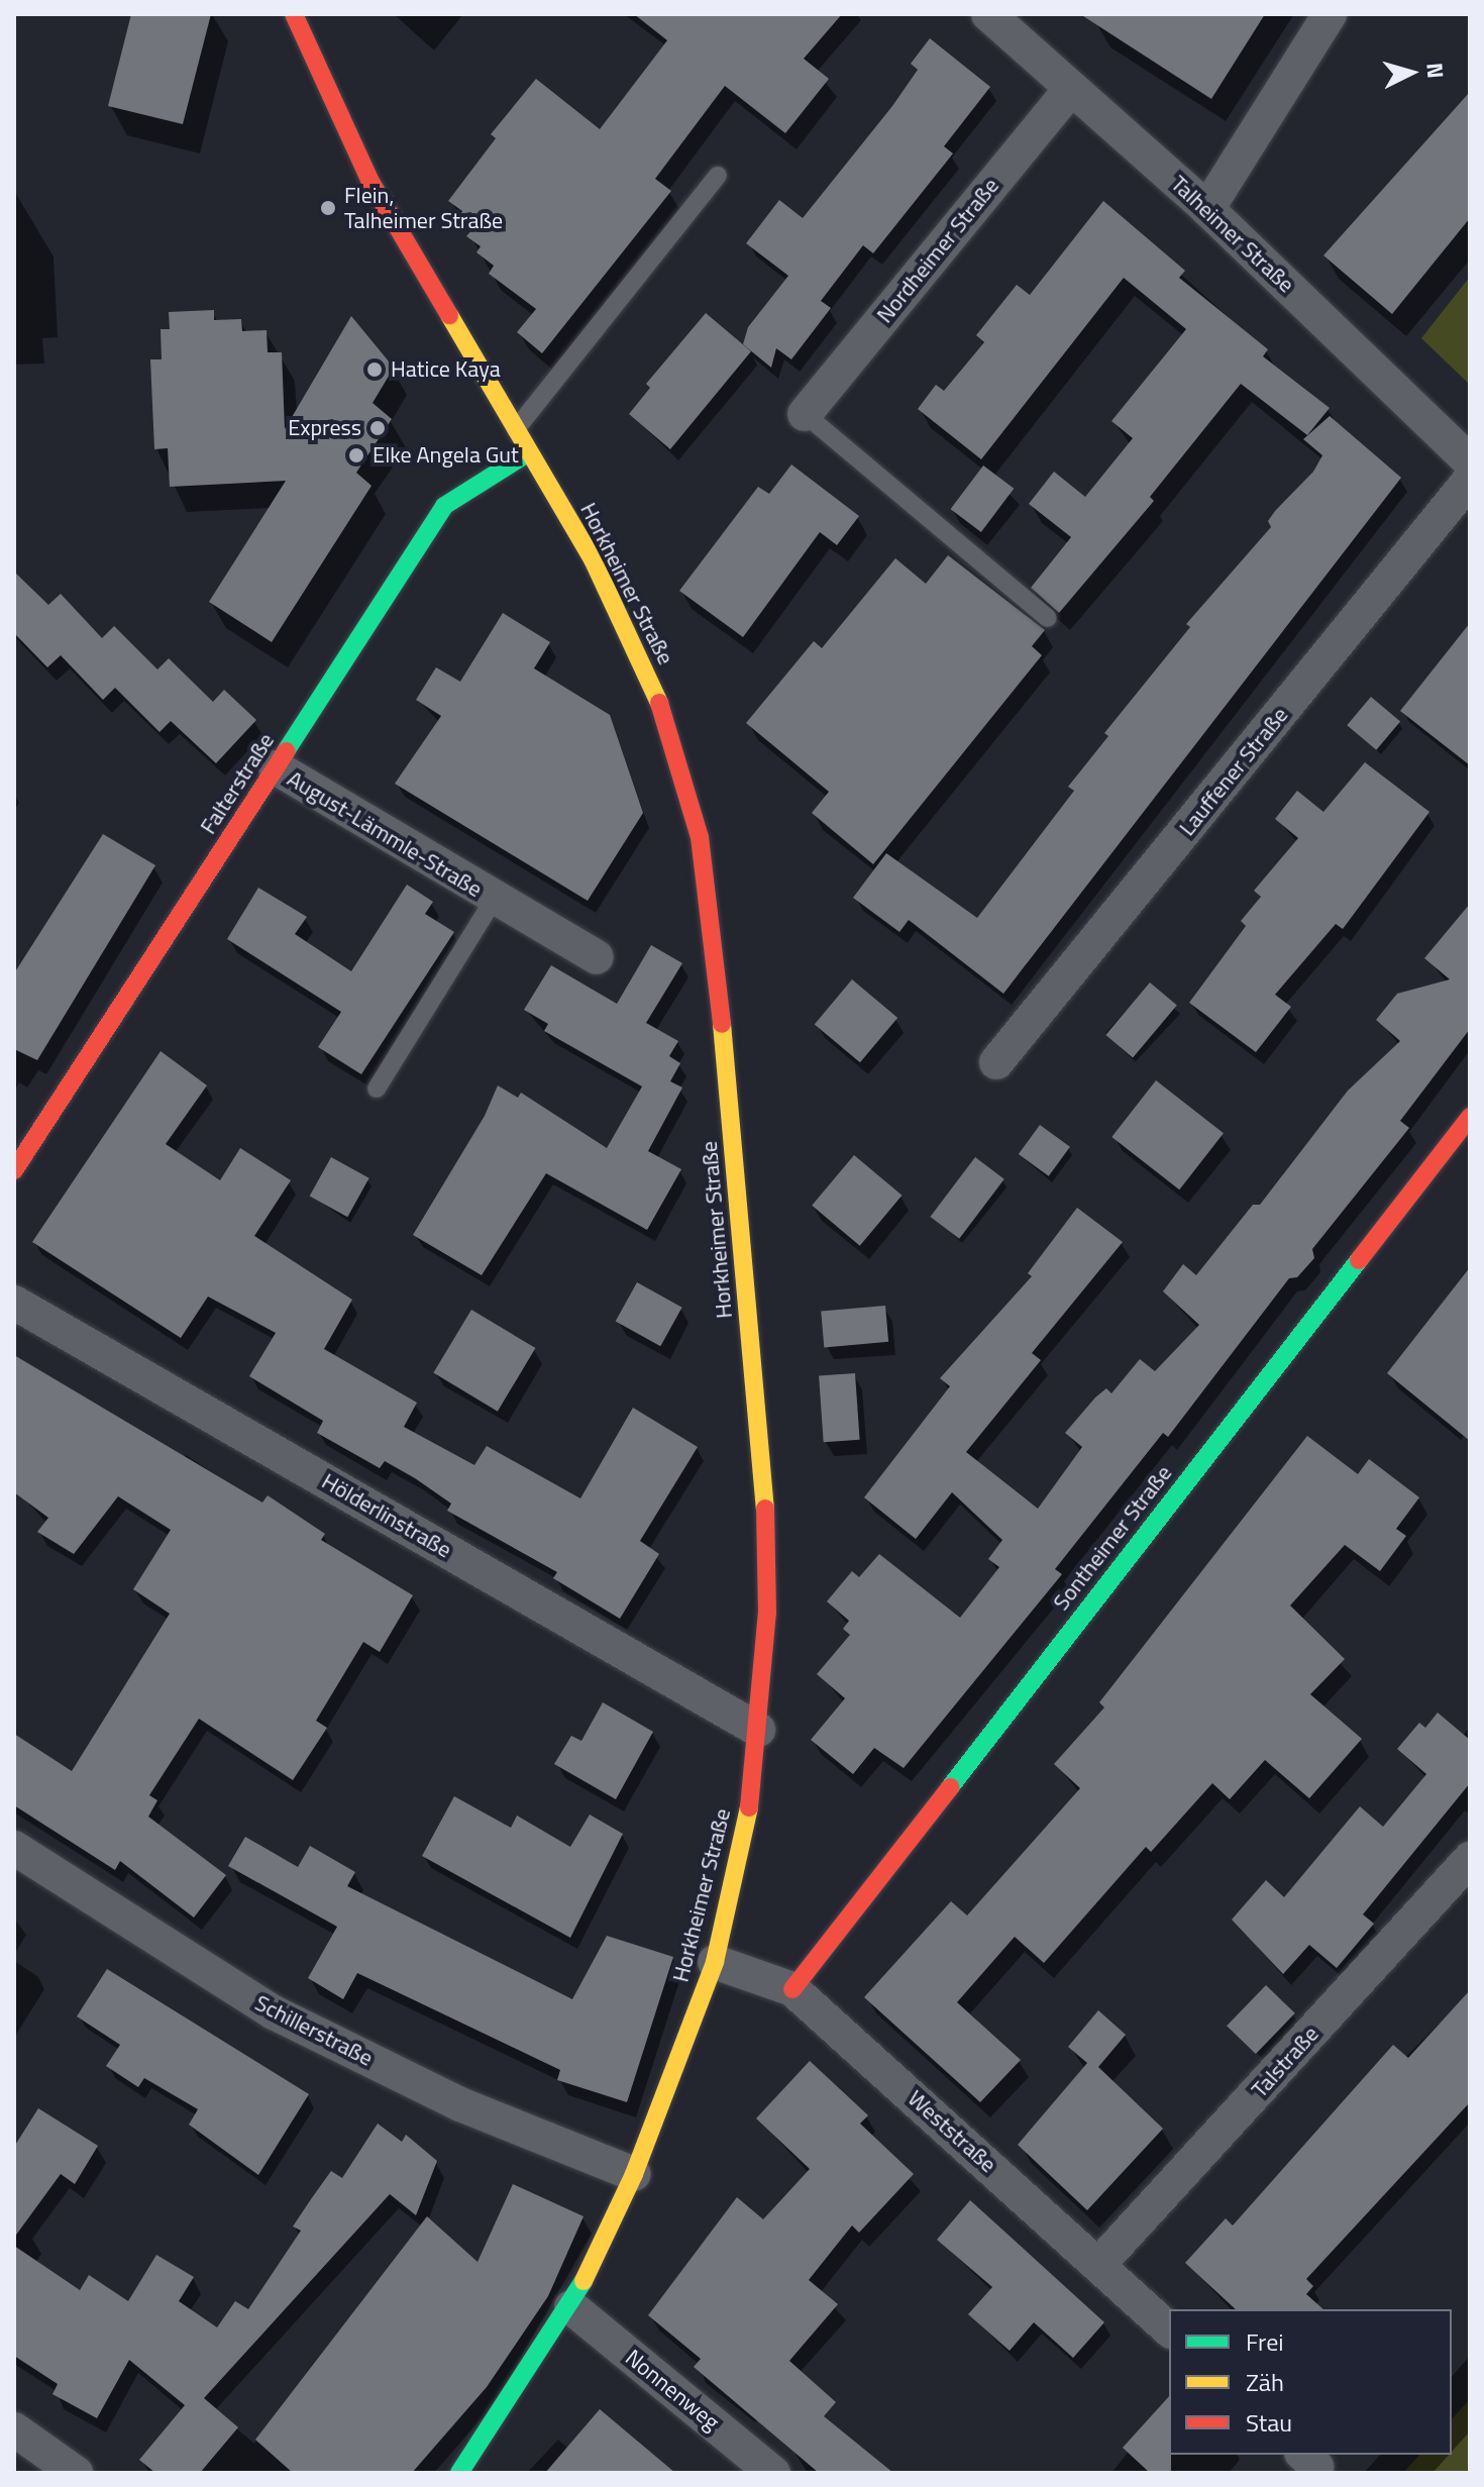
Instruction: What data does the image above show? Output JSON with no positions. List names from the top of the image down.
{
  "streets": {
    "main road": ["Horkheimer Straße", "Falterstraße", "Sontheimer Straße"],
    "street": [
      "Talheimer Straße",
      "Nordheimer Straße",
      "Lauffener Straße",
      "August-Lämmle-Straße",
      "Hölderlinstraße",
      "Schillerstraße",
      "Talstraße",
      "Weststraße",
      "Nonnenweg"
    ]
  },
  "crossings": [
    ["Talheimer Straße", "Nordheimer Straße"],
    ["Horkheimer Straße", "Falterstraße"],
    ["Horkheimer Straße", "Hölderlinstraße"],
    ["Horkheimer Straße", "Schillerstraße"],
    ["Horkheimer Straße", "Weststraße"],
    ["Horkheimer Straße", "Nonnenweg"],
    ["Falterstraße", "August-Lämmle-Straße"],
    ["Sontheimer Straße", "Weststraße"],
    ["Talstraße", "Weststraße"]
  ],
  "places": [
    "Flein, Talheimer Straße",
    "Hatice Kaya",
    "Express",
    "Elke Angela Gut"
  ],
  "legend": ["Frei", "Zäh", "Stau"],
  "north": "right"
}
